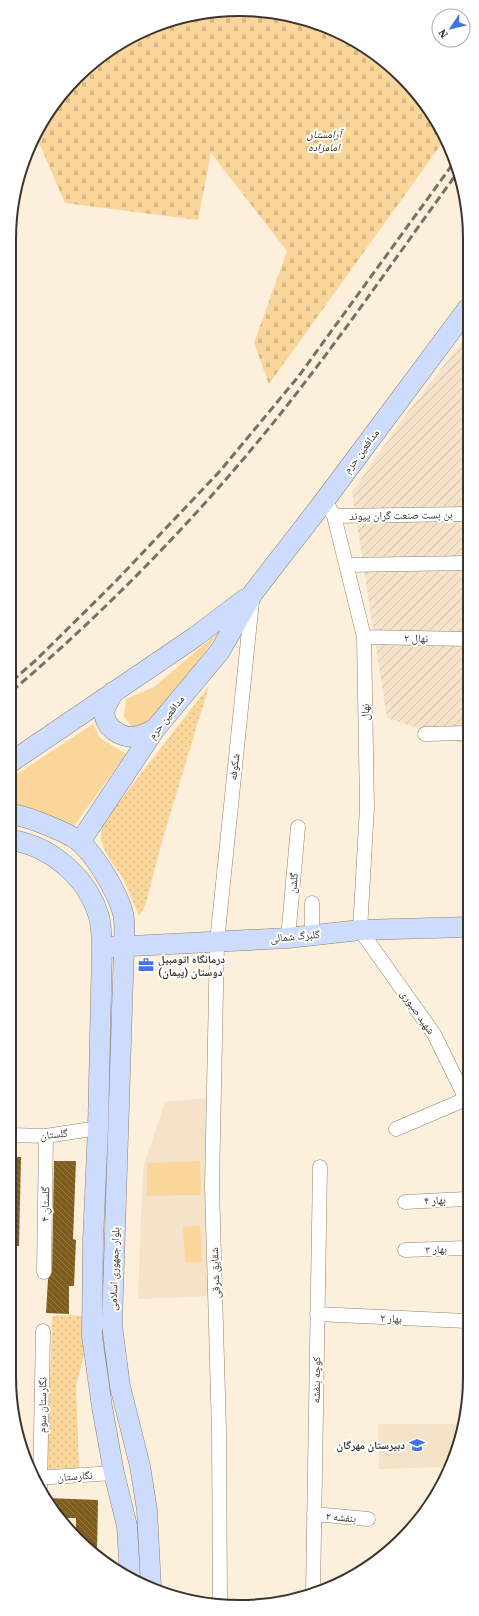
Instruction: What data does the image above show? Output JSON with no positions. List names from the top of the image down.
{
  "streets": {
    "main road": ["مدافعین حرم", "گلبرگ شمالی", "بلوار جمهوری اسلامی"],
    "street": [
      "بن بست صنعت گران پیوند",
      "نهال ۲",
      "نهال",
      "شکوفه",
      "گلشن",
      "شهید صبوری",
      "گلستان",
      "بهار ۴",
      "گلستان ۴",
      "بهار ۳",
      "شقایق شرقی",
      "بهار ۲",
      "کوچه بنفشه",
      "نگارستان سوم",
      "نگارستان",
      "بنفشه ۲"
    ]
  },
  "crossings": [
    ["مدافعین حرم", "بن بست صنعت گران پیوند"],
    ["مدافعین حرم", "نهال"],
    ["مدافعین حرم", "شکوفه"],
    ["مدافعین حرم", "بلوار جمهوری اسلامی"],
    ["بن بست صنعت گران پیوند", "نهال"],
    ["نهال ۲", "نهال"],
    ["نهال", "گلبرگ شمالی"],
    ["نهال", "شهید صبوری"],
    ["شکوفه", "گلبرگ شمالی"],
    ["شکوفه", "شقایق شرقی"],
    ["گلشن", "گلبرگ شمالی"],
    ["گلبرگ شمالی", "شهید صبوری"],
    ["گلبرگ شمالی", "بلوار جمهوری اسلامی"],
    ["گلبرگ شمالی", "شقایق شرقی"],
    ["گلستان", "گلستان ۴"],
    ["گلستان", "بلوار جمهوری اسلامی"],
    ["بلوار جمهوری اسلامی", "نگارستان"],
    ["بهار ۲", "کوچه بنفشه"],
    ["کوچه بنفشه", "بنفشه ۲"]
  ],
  "parks": ["آرامستان امامزاده"],
  "places": {
    "office": ["درمانگاه اتومبیل دوستان (پیمان)"],
    "school or university": ["دبیرستان مهرگان"]
  },
  "north": "bottom left"
}
